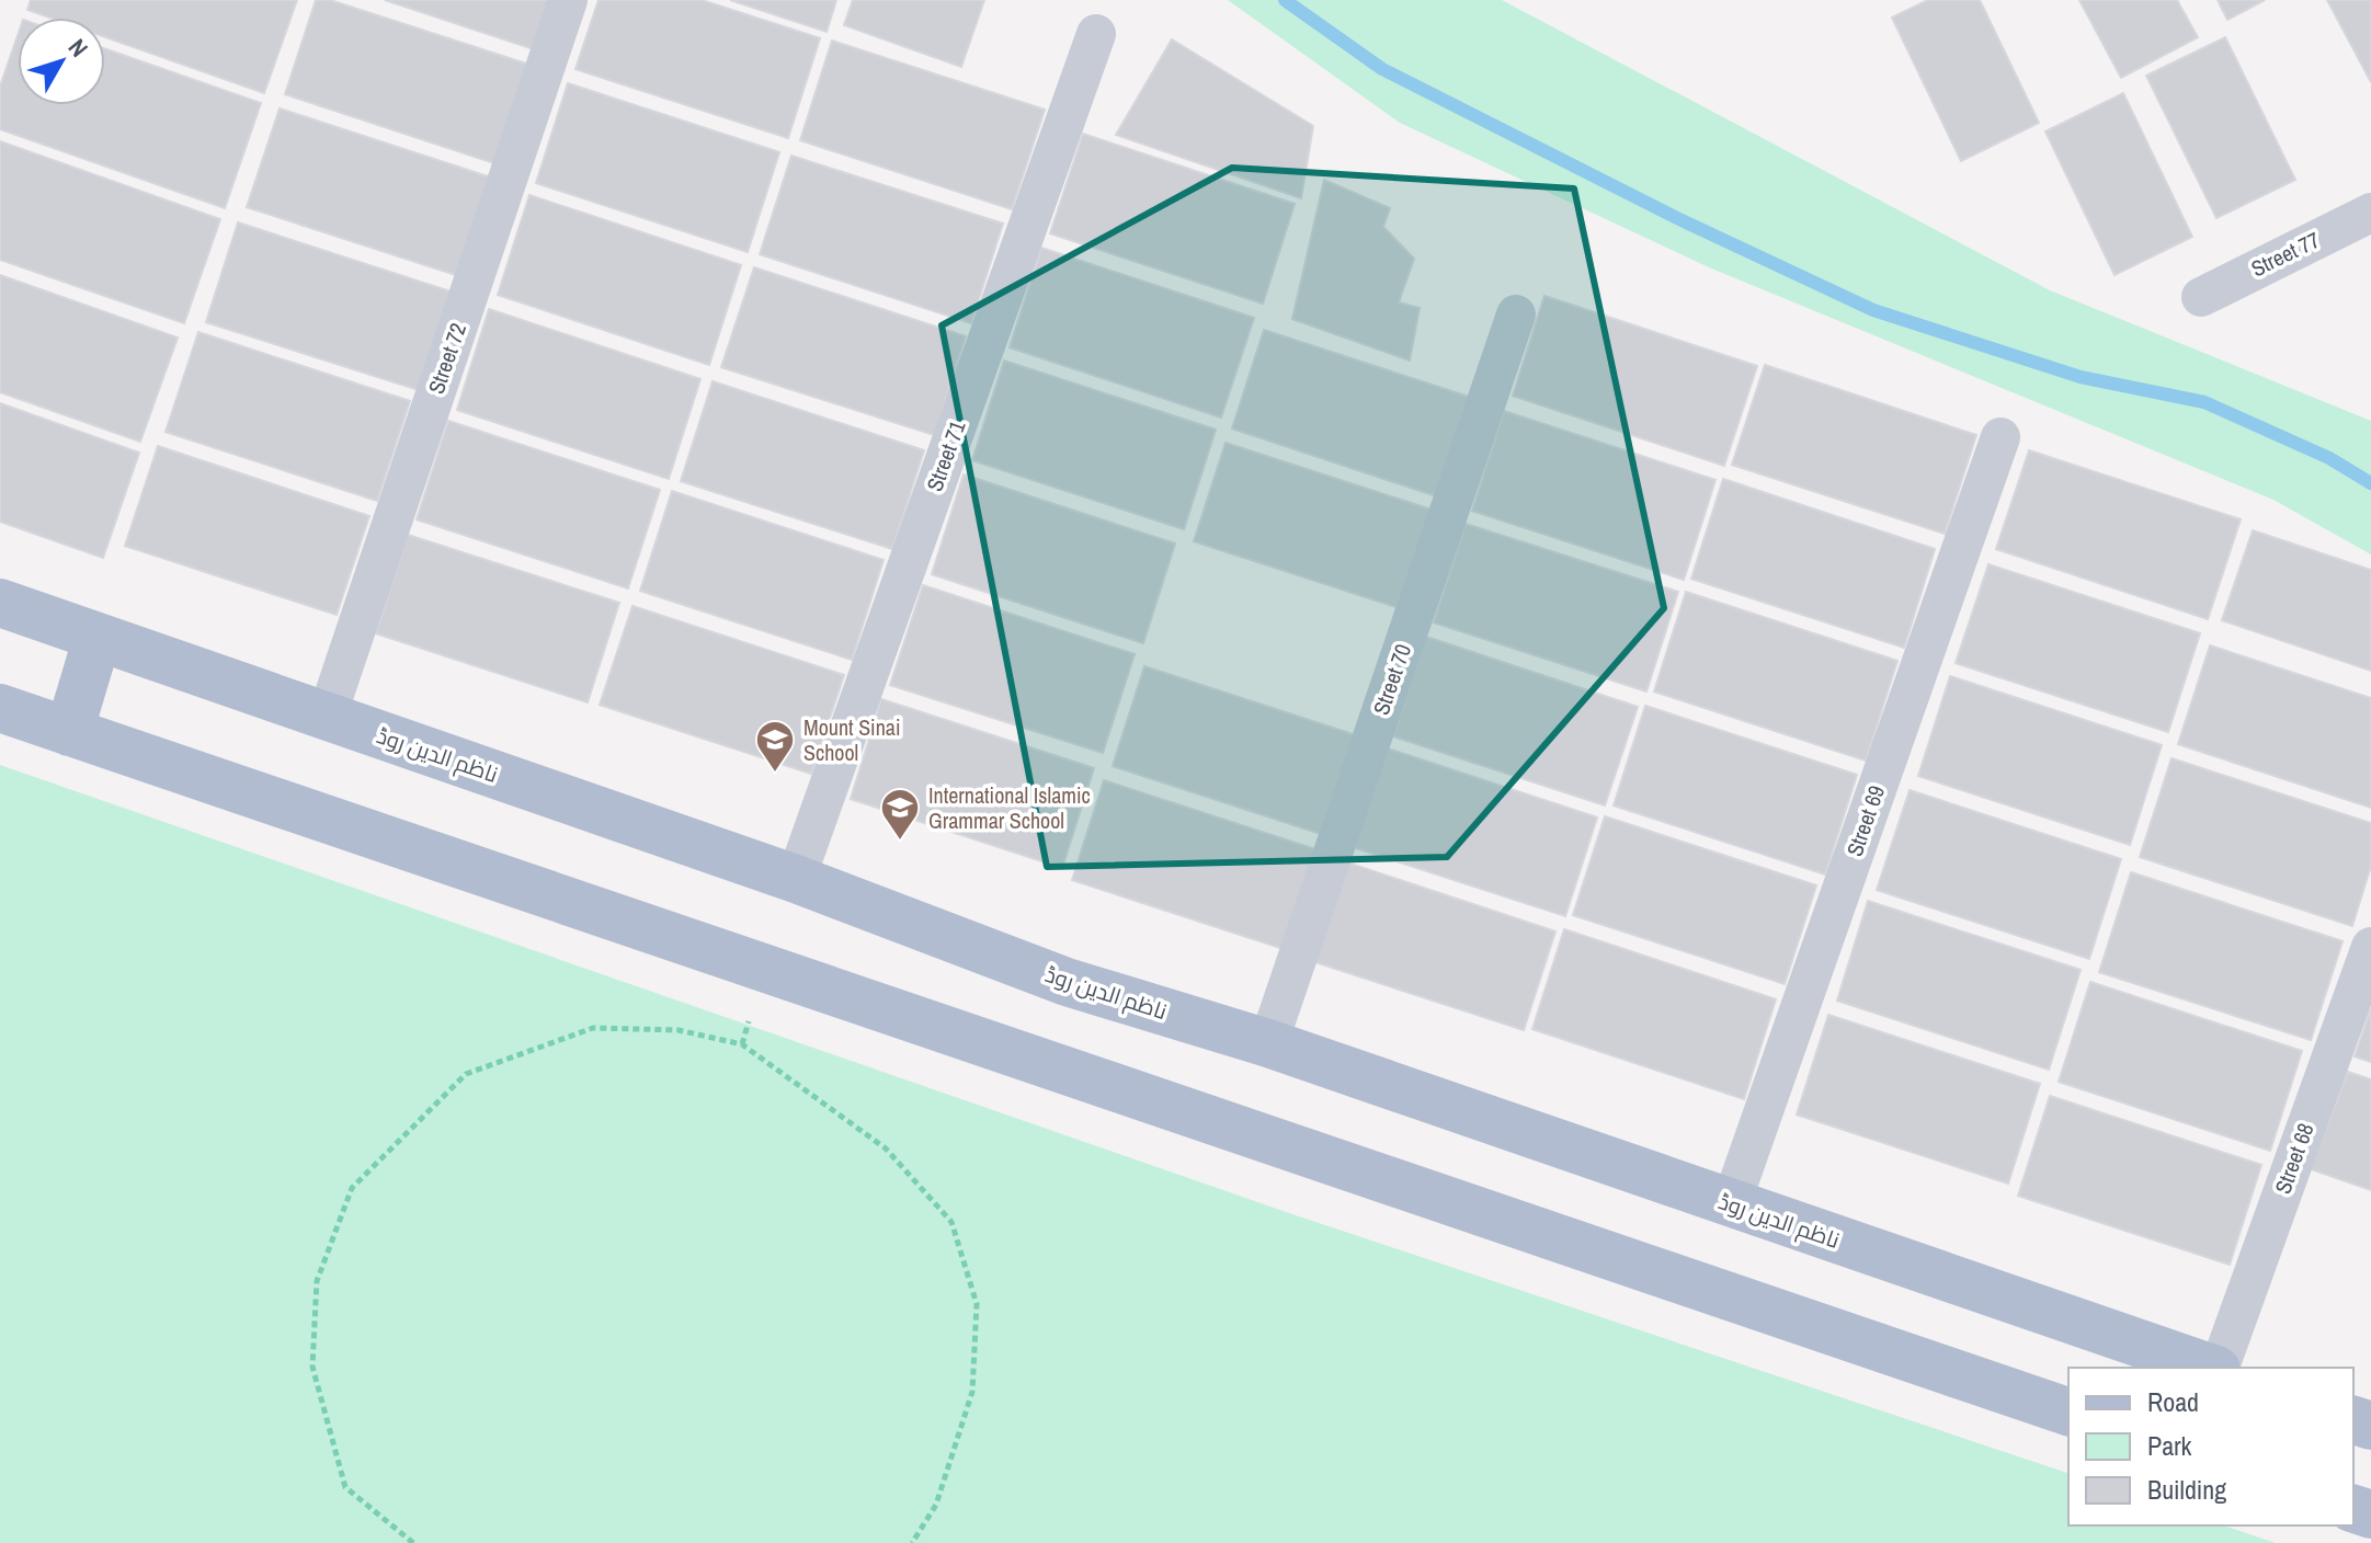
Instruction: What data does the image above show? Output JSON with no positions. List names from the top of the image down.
{
  "streets": {
    "main road": ["ناظم الدین روڈ"],
    "street": [
      "Street 77",
      "Street 72",
      "Street 71",
      "Street 70",
      "Street 69",
      "Street 68"
    ]
  },
  "crossings": [
    ["Street 72", "ناظم الدین روڈ"],
    ["Street 71", "ناظم الدین روڈ"],
    ["Street 70", "ناظم الدین روڈ"],
    ["ناظم الدین روڈ", "Street 69"]
  ],
  "places": {
    "school or university": ["Mount Sinai School", "International Islamic Grammar School"]
  },
  "legend": ["Road", "Park", "Building"],
  "north": "top right"
}
